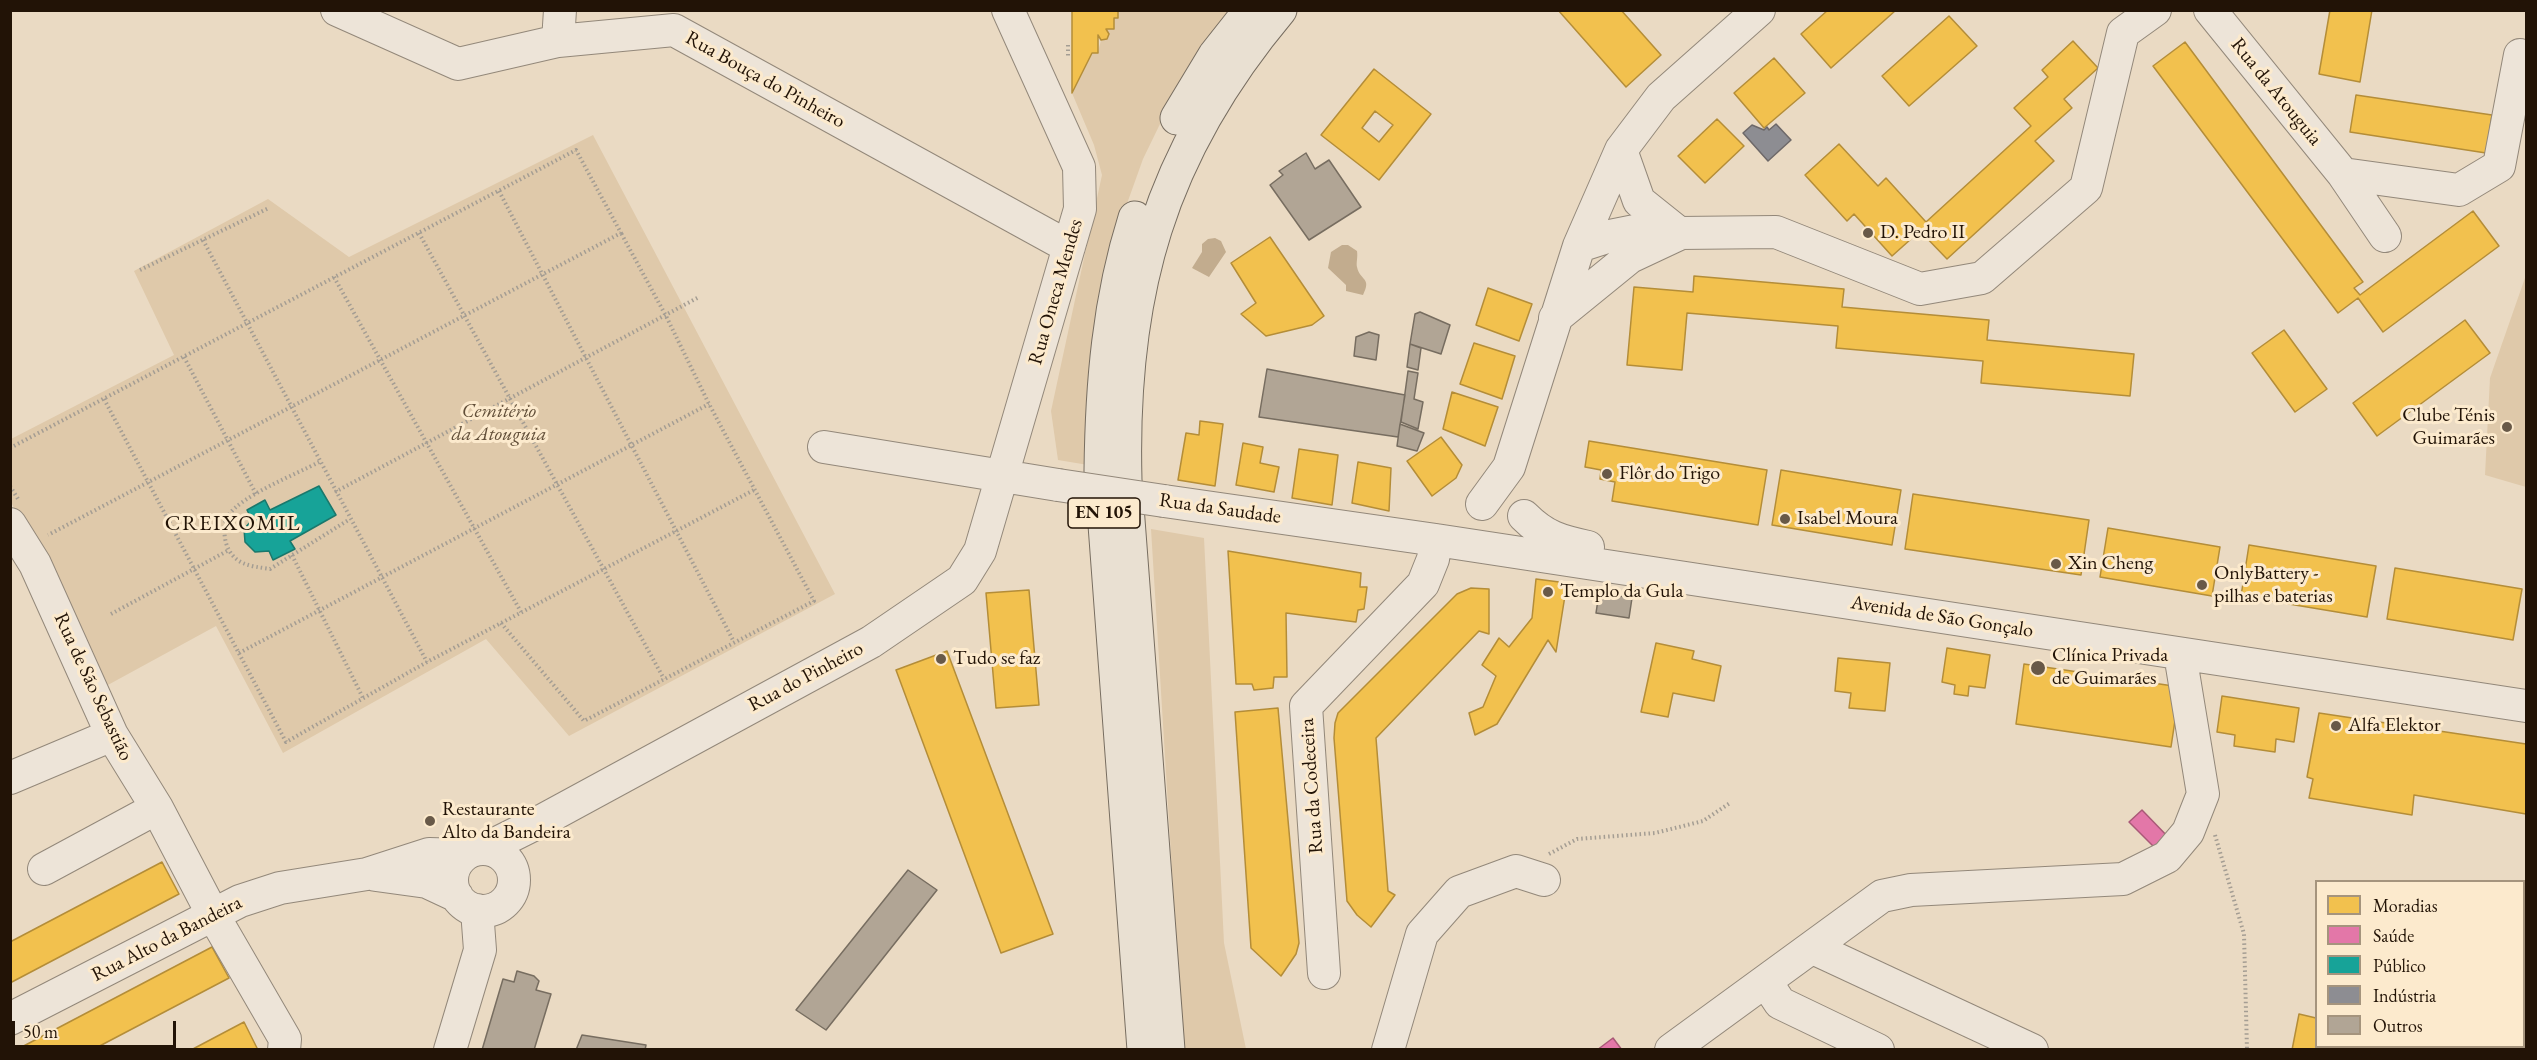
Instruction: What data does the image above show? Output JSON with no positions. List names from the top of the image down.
{
  "streets": {
    "highway": ["EN 105"],
    "street": [
      "Rua Bouça do Pinheiro",
      "Rua da Atouguia",
      "Rua Oneca Mendes",
      "Rua da Saudade",
      "Avenida de São Gonçalo",
      "Rua do Pinheiro",
      "Rua de São Sebastião",
      "Rua da Codeceira",
      "Rua Alto da Bandeira"
    ]
  },
  "crossings": [
    ["Rua Bouça do Pinheiro", "Rua Oneca Mendes"],
    ["Rua Oneca Mendes", "Rua da Saudade"],
    ["Rua Oneca Mendes", "Rua do Pinheiro"],
    ["Rua da Saudade", "Avenida de São Gonçalo"],
    ["Rua da Saudade", "Rua do Pinheiro"],
    ["Rua da Saudade", "Rua da Codeceira"],
    ["Rua do Pinheiro", "Rua Alto da Bandeira"],
    ["Rua de São Sebastião", "Rua Alto da Bandeira"]
  ],
  "districts": ["CREIXOMIL"],
  "parks": ["Cemitério da Atouguia"],
  "places": [
    "D. Pedro II",
    "Clube Ténis Guimarães",
    "Flôr do Trigo",
    "Isabel Moura",
    "Xin Cheng",
    "OnlyBattery - pilhas e baterias",
    "Templo da Gula",
    "Tudo se faz",
    "Clínica Privada de Guimarães",
    "Alfa Elektor",
    "Restaurante Alto da Bandeira"
  ],
  "legend": [
    "Moradias",
    "Saúde",
    "Público",
    "Indústria",
    "Outros"
  ],
  "scale_bar": "50 m"
}
